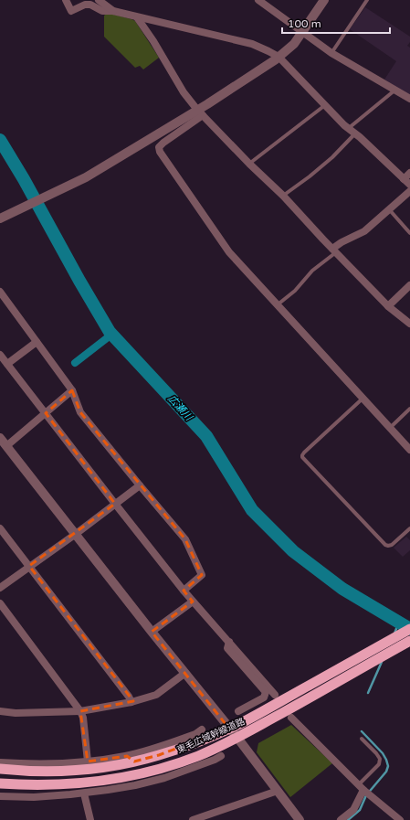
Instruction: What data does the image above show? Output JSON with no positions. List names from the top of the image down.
{
  "streets": {
    "highway": ["東毛広域幹線道路"]
  },
  "water": ["広瀬川"],
  "scale_bar": "100 m"
}
